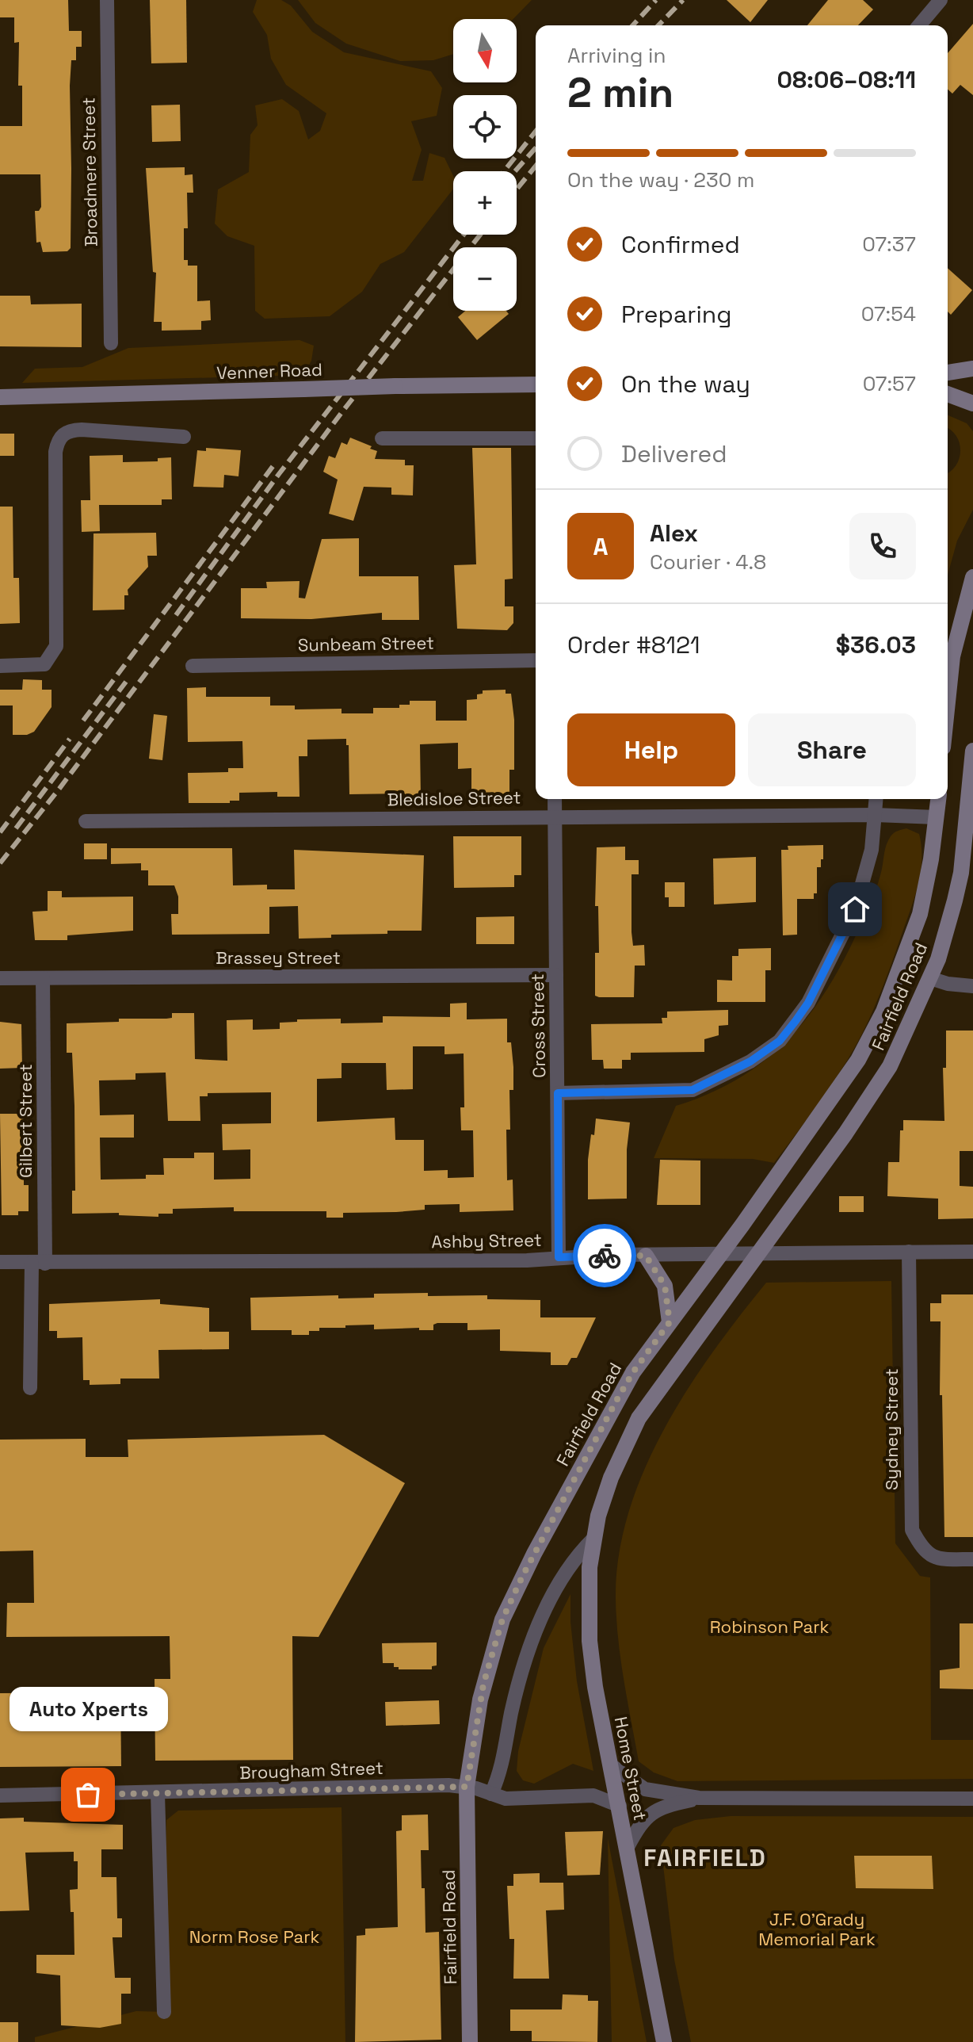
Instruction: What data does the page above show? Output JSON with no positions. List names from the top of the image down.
{
  "streets": {
    "main road": ["Venner Road", "Fairfield Road", "Home Street"],
    "street": [
      "Broadmere Street",
      "Sunbeam Street",
      "Bledisloe Street",
      "Brassey Street",
      "Cross Street",
      "Gilbert Street",
      "Ashby Street",
      "Sydney Street",
      "Brougham Street"
    ]
  },
  "crossings": [
    ["Bledisloe Street", "Fairfield Road"],
    ["Bledisloe Street", "Cross Street"],
    ["Brassey Street", "Cross Street"],
    ["Brassey Street", "Gilbert Street"],
    ["Fairfield Road", "Ashby Street"],
    ["Fairfield Road", "Home Street"],
    ["Fairfield Road", "Brougham Street"],
    ["Cross Street", "Ashby Street"],
    ["Gilbert Street", "Ashby Street"],
    ["Ashby Street", "Sydney Street"],
    ["Home Street", "Brougham Street"]
  ],
  "districts": ["FAIRFIELD"],
  "parks": ["Robinson Park", "J.F. O'Grady Memorial Park", "Norm Rose Park"],
  "places": ["Auto Xperts"],
  "north": "bottom",
  "page": {
    "map_buttons": ["+", "−"],
    "heading": ["2 min", "Arriving in", "08:06–08:11"],
    "panel": [
      "Alex",
      "Courier · 4.8",
      "Order #8121",
      "$36.03"
    ],
    "bar": "On the way · 230 m",
    "list": [
      ["Confirmed", "07:37"],
      ["Preparing", "07:54"],
      ["On the way", "07:57"],
      "Delivered"
    ],
    "round": "A",
    "buttons": ["Help", "Share"],
    "bubble": "Auto Xperts"
  }
}
